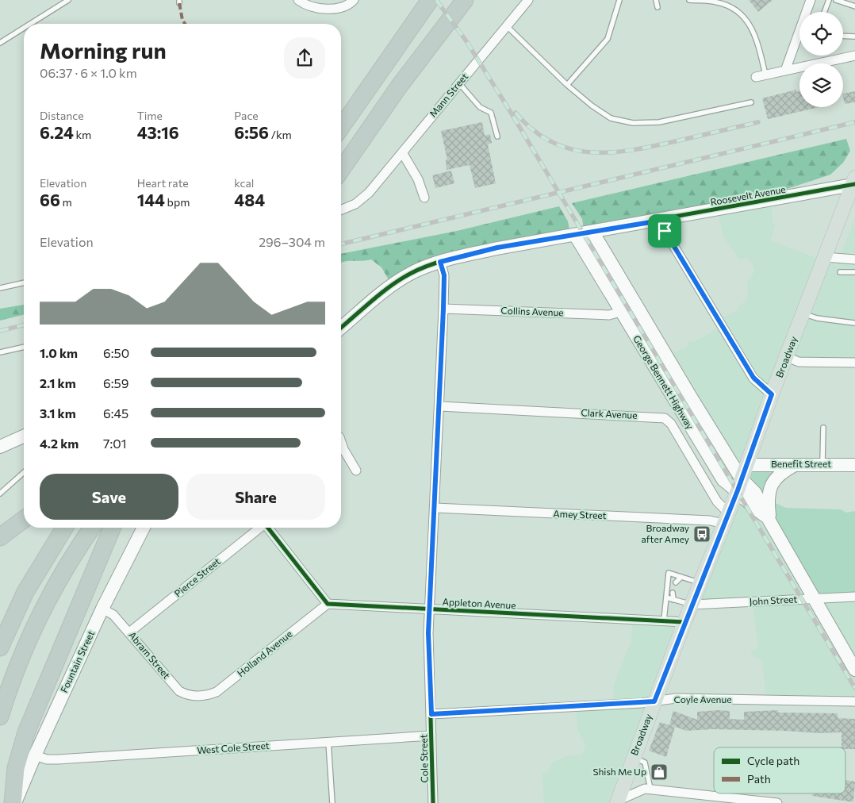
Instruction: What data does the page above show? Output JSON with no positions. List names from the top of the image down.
{
  "streets": {
    "main road": ["Broadway"],
    "street": [
      "Mann Street",
      "Roosevelt Avenue",
      "Collins Avenue",
      "George Bennett Highway",
      "Clark Avenue",
      "Benefit Street",
      "Amey Street",
      "Pierce Street",
      "John Street",
      "Appleton Avenue",
      "Holland Avenue",
      "Abram Street",
      "Fountain Street",
      "Coyle Avenue",
      "West Cole Street",
      "Cole Street"
    ]
  },
  "crossings": [
    ["Roosevelt Avenue", "Broadway"],
    ["Roosevelt Avenue", "George Bennett Highway"],
    ["Roosevelt Avenue", "Cole Street"],
    ["Collins Avenue", "George Bennett Highway"],
    ["Collins Avenue", "Cole Street"],
    ["Broadway", "George Bennett Highway"],
    ["Broadway", "Clark Avenue"],
    ["Broadway", "Benefit Street"],
    ["Broadway", "Amey Street"],
    ["Broadway", "John Street"],
    ["Broadway", "Appleton Avenue"],
    ["Broadway", "Coyle Avenue"],
    ["George Bennett Highway", "John Street"],
    ["Clark Avenue", "Amey Street"],
    ["Clark Avenue", "Cole Street"],
    ["Amey Street", "Cole Street"],
    ["Pierce Street", "Abram Street"],
    ["Appleton Avenue", "Holland Avenue"],
    ["Appleton Avenue", "Cole Street"],
    ["Holland Avenue", "Abram Street"],
    ["Abram Street", "Fountain Street"],
    ["Fountain Street", "West Cole Street"],
    ["Coyle Avenue", "Cole Street"],
    ["West Cole Street", "Cole Street"]
  ],
  "places": {
    "bus stop": ["Broadway after Amey"],
    "shop": ["Shish Me Up"]
  },
  "legend": ["Cycle path", "Path"],
  "page": {
    "heading": ["Morning run", "06:37 · 6 × 1.0 km"],
    "stats": [
      ["Distance", "6.24 km"],
      ["Time", "43:16"],
      ["Pace", "6:56 /km"],
      ["Elevation", "66 m"],
      ["Heart rate", "144 bpm"],
      ["kcal", "484"]
    ],
    "chart": ["Elevation", "296–304 m"],
    "list": [
      {
        "name": "1.0 km",
        "note": "6:50"
      },
      {
        "name": "2.1 km",
        "note": "6:59"
      },
      {
        "name": "3.1 km",
        "note": "6:45"
      },
      {
        "name": "4.2 km",
        "note": "7:01"
      }
    ],
    "buttons": ["Save", "Share"]
  }
}
